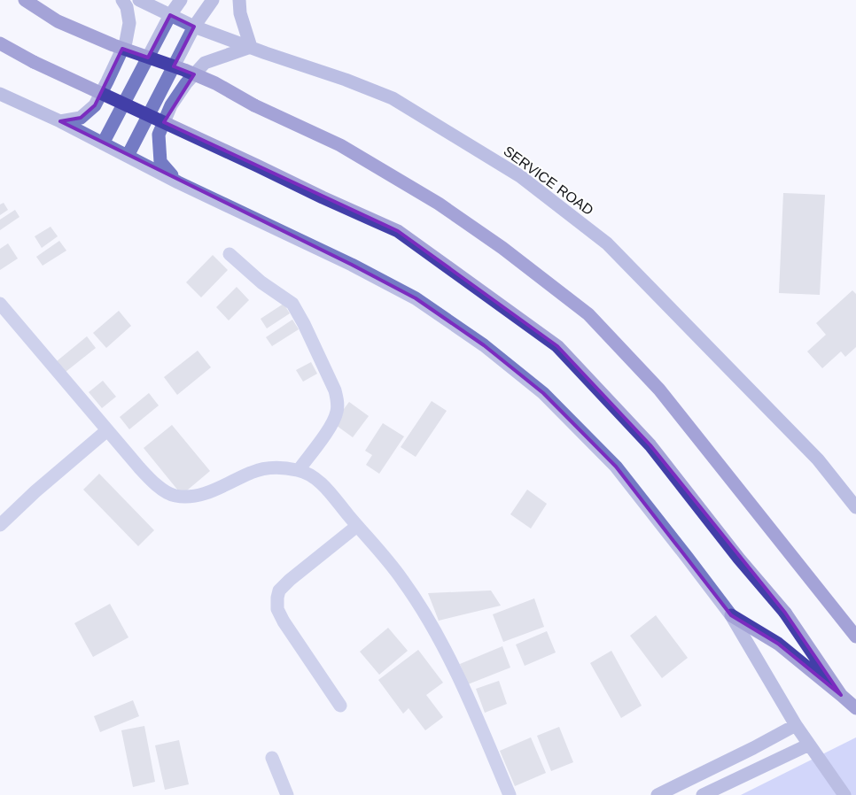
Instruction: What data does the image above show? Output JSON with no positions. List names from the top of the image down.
{
  "streets": {
    "street": ["SERVICE ROAD"]
  }
}
